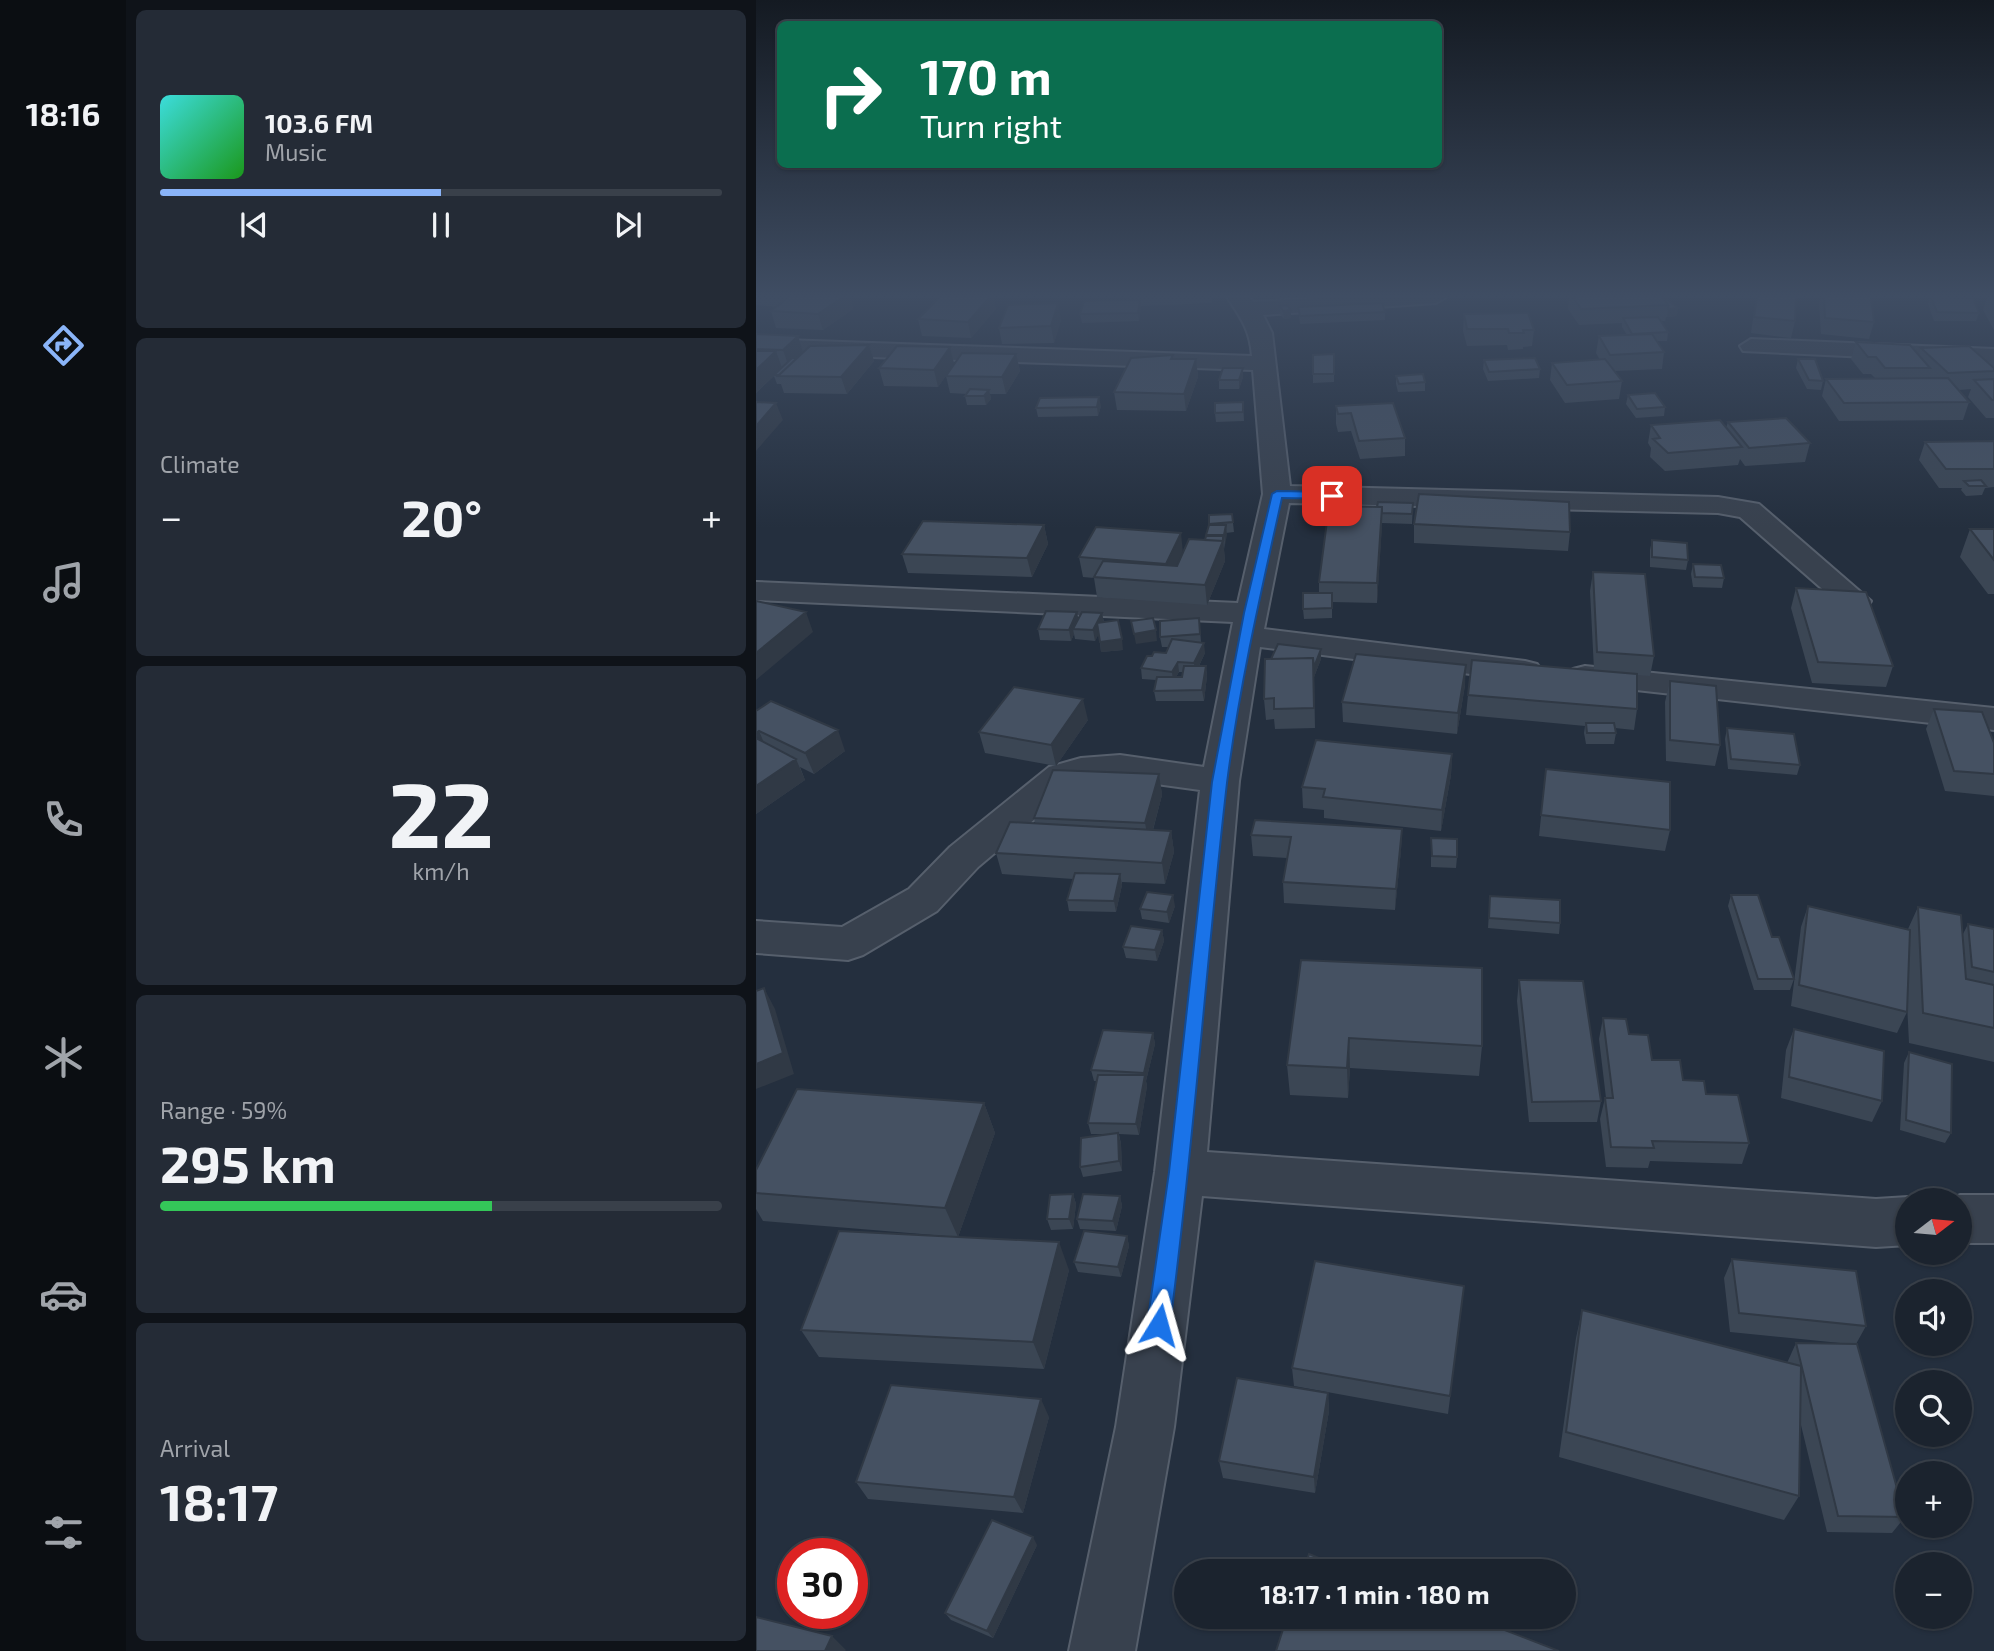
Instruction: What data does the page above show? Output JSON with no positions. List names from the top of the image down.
{
  "north": "right",
  "page": {
    "tabs": "18:16",
    "turn": ["170 m", "Turn right"],
    "song": ["103.6 FM", "Music"],
    "tile": [
      "Climate",
      ["22", "km/h"],
      ["Range · 59%", "295 km"],
      ["Arrival", "18:17"]
    ],
    "heat": ["−", "20°", "+"],
    "map_buttons": ["+", "−"],
    "limit": "30",
    "trip": "18:17 · 1 min · 180 m"
  }
}
